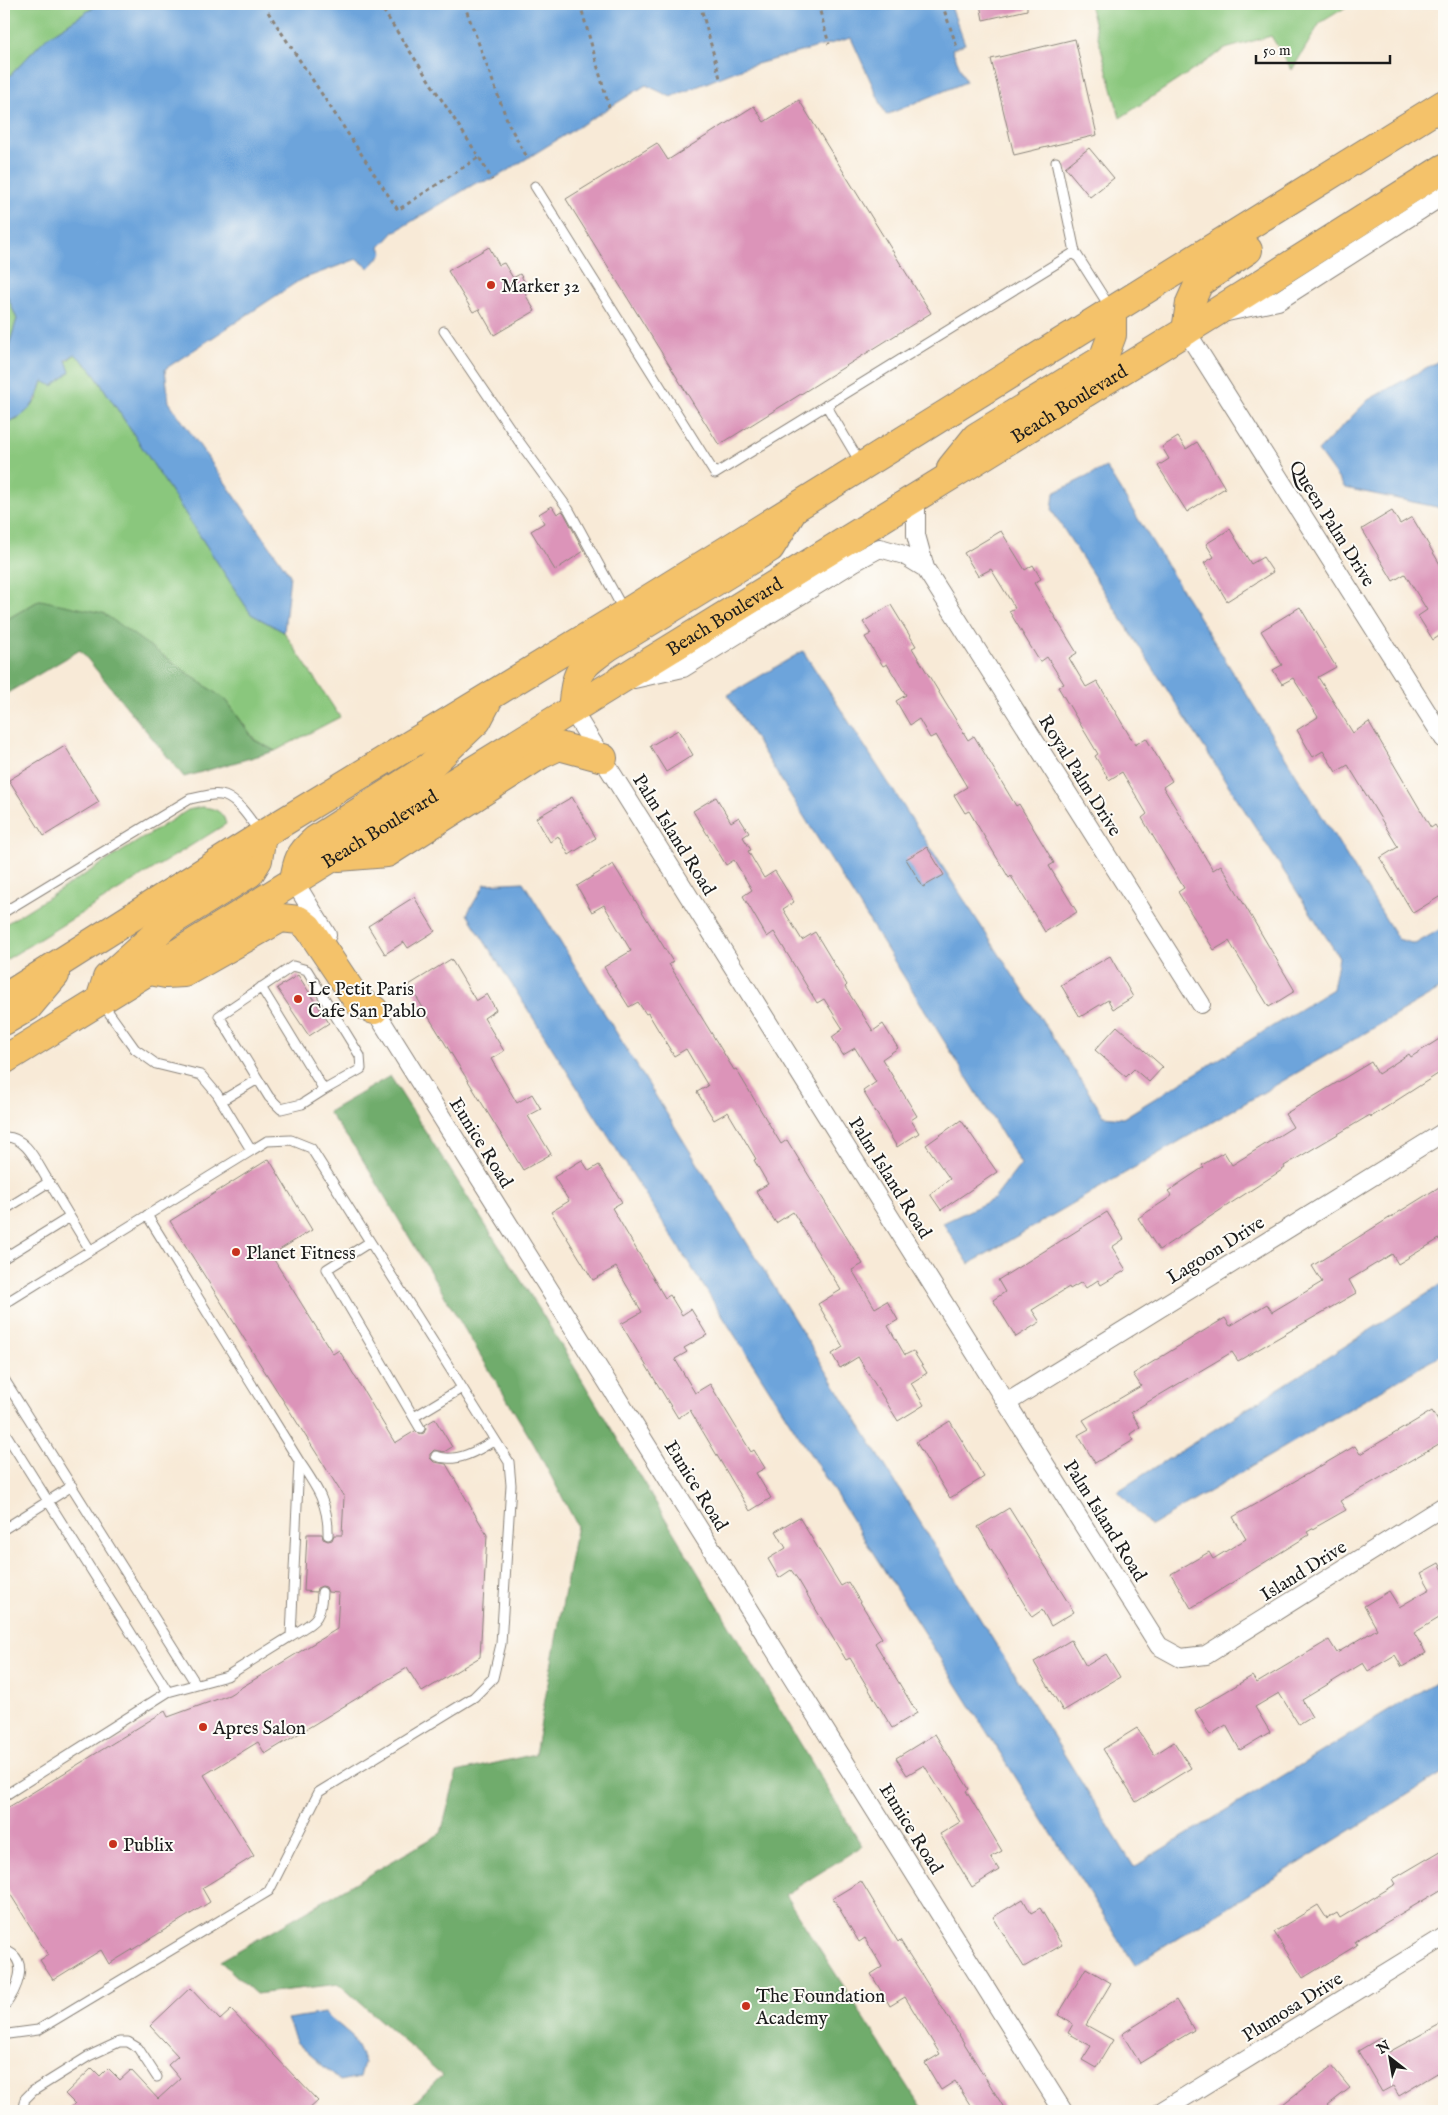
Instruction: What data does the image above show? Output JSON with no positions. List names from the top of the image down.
{
  "streets": {
    "highway": ["Beach Boulevard"],
    "street": [
      "Queen Palm Drive",
      "Royal Palm Drive",
      "Palm Island Road",
      "Eunice Road",
      "Lagoon Drive",
      "Island Drive",
      "Plumosa Drive"
    ]
  },
  "crossings": [
    ["Beach Boulevard", "Queen Palm Drive"],
    ["Beach Boulevard", "Royal Palm Drive"],
    ["Beach Boulevard", "Palm Island Road"],
    ["Beach Boulevard", "Eunice Road"],
    ["Palm Island Road", "Lagoon Drive"],
    ["Palm Island Road", "Island Drive"]
  ],
  "places": [
    "Marker 32",
    "Le Petit Paris Cafe San Pablo",
    "Planet Fitness",
    "Apres Salon",
    "Publix",
    "The Foundation Academy"
  ],
  "scale_bar": "50 m",
  "north": "top left"
}
